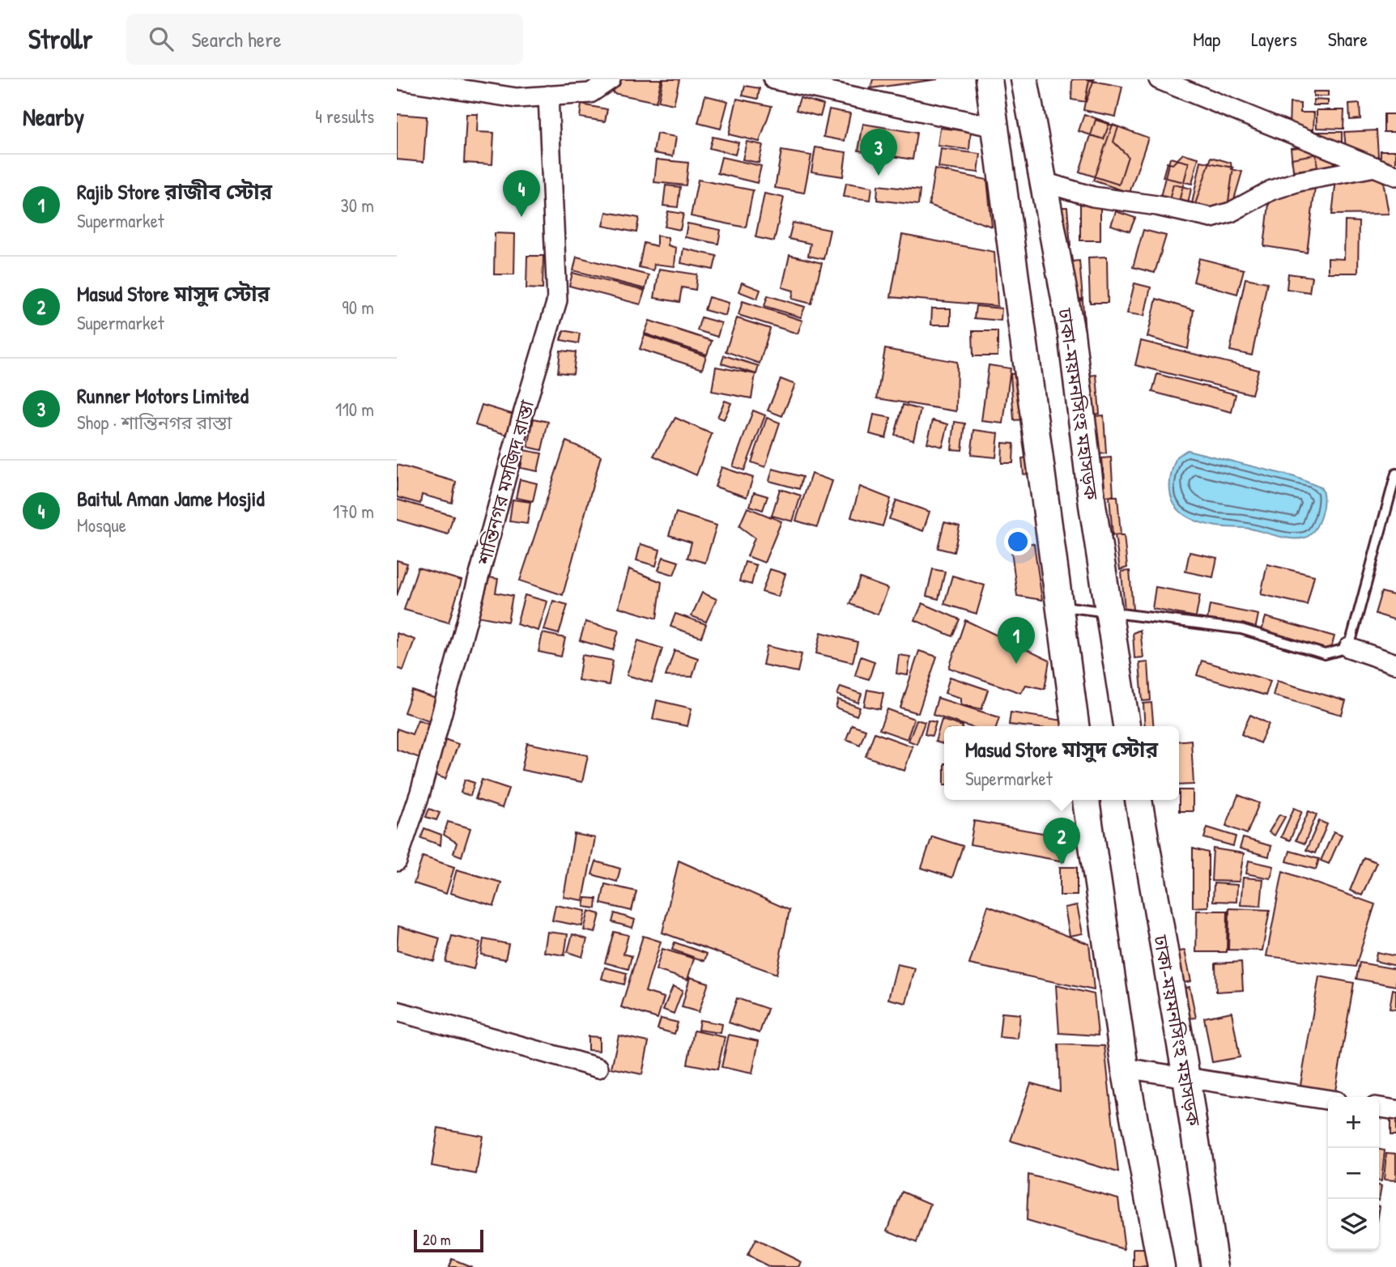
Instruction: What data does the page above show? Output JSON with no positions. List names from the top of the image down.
{
  "streets": {
    "main road": ["ঢাকা-ময়মনসিংহ মহাসড়ক"],
    "street": ["শান্তিনগর মসজিদ রাস্তা"]
  },
  "scale_bar": "20 m",
  "page": {
    "header": "Strollr",
    "search": "Search here",
    "nav": ["Map", "Layers", "Share"],
    "heading": ["Nearby", "4 results"],
    "pins": [
      "3",
      "4",
      "1",
      "2"
    ],
    "list": [
      {
        "mark": "1",
        "name": "Rajib Store রাজীব স্টোর",
        "note": "Supermarket",
        "value": "30 m"
      },
      {
        "mark": "2",
        "name": "Masud Store মাসুদ স্টোর",
        "note": "Supermarket",
        "value": "90 m"
      },
      {
        "mark": "3",
        "name": "Runner Motors Limited",
        "note": "Shop · শান্তিনগর রাস্তা",
        "value": "110 m"
      },
      {
        "mark": "4",
        "name": "Baitul Aman Jame Mosjid",
        "note": "Mosque",
        "value": "170 m"
      }
    ],
    "popup": ["Masud Store মাসুদ স্টোর", "Supermarket"],
    "map_buttons": ["+", "−"],
    "scale": "20 m"
  }
}
